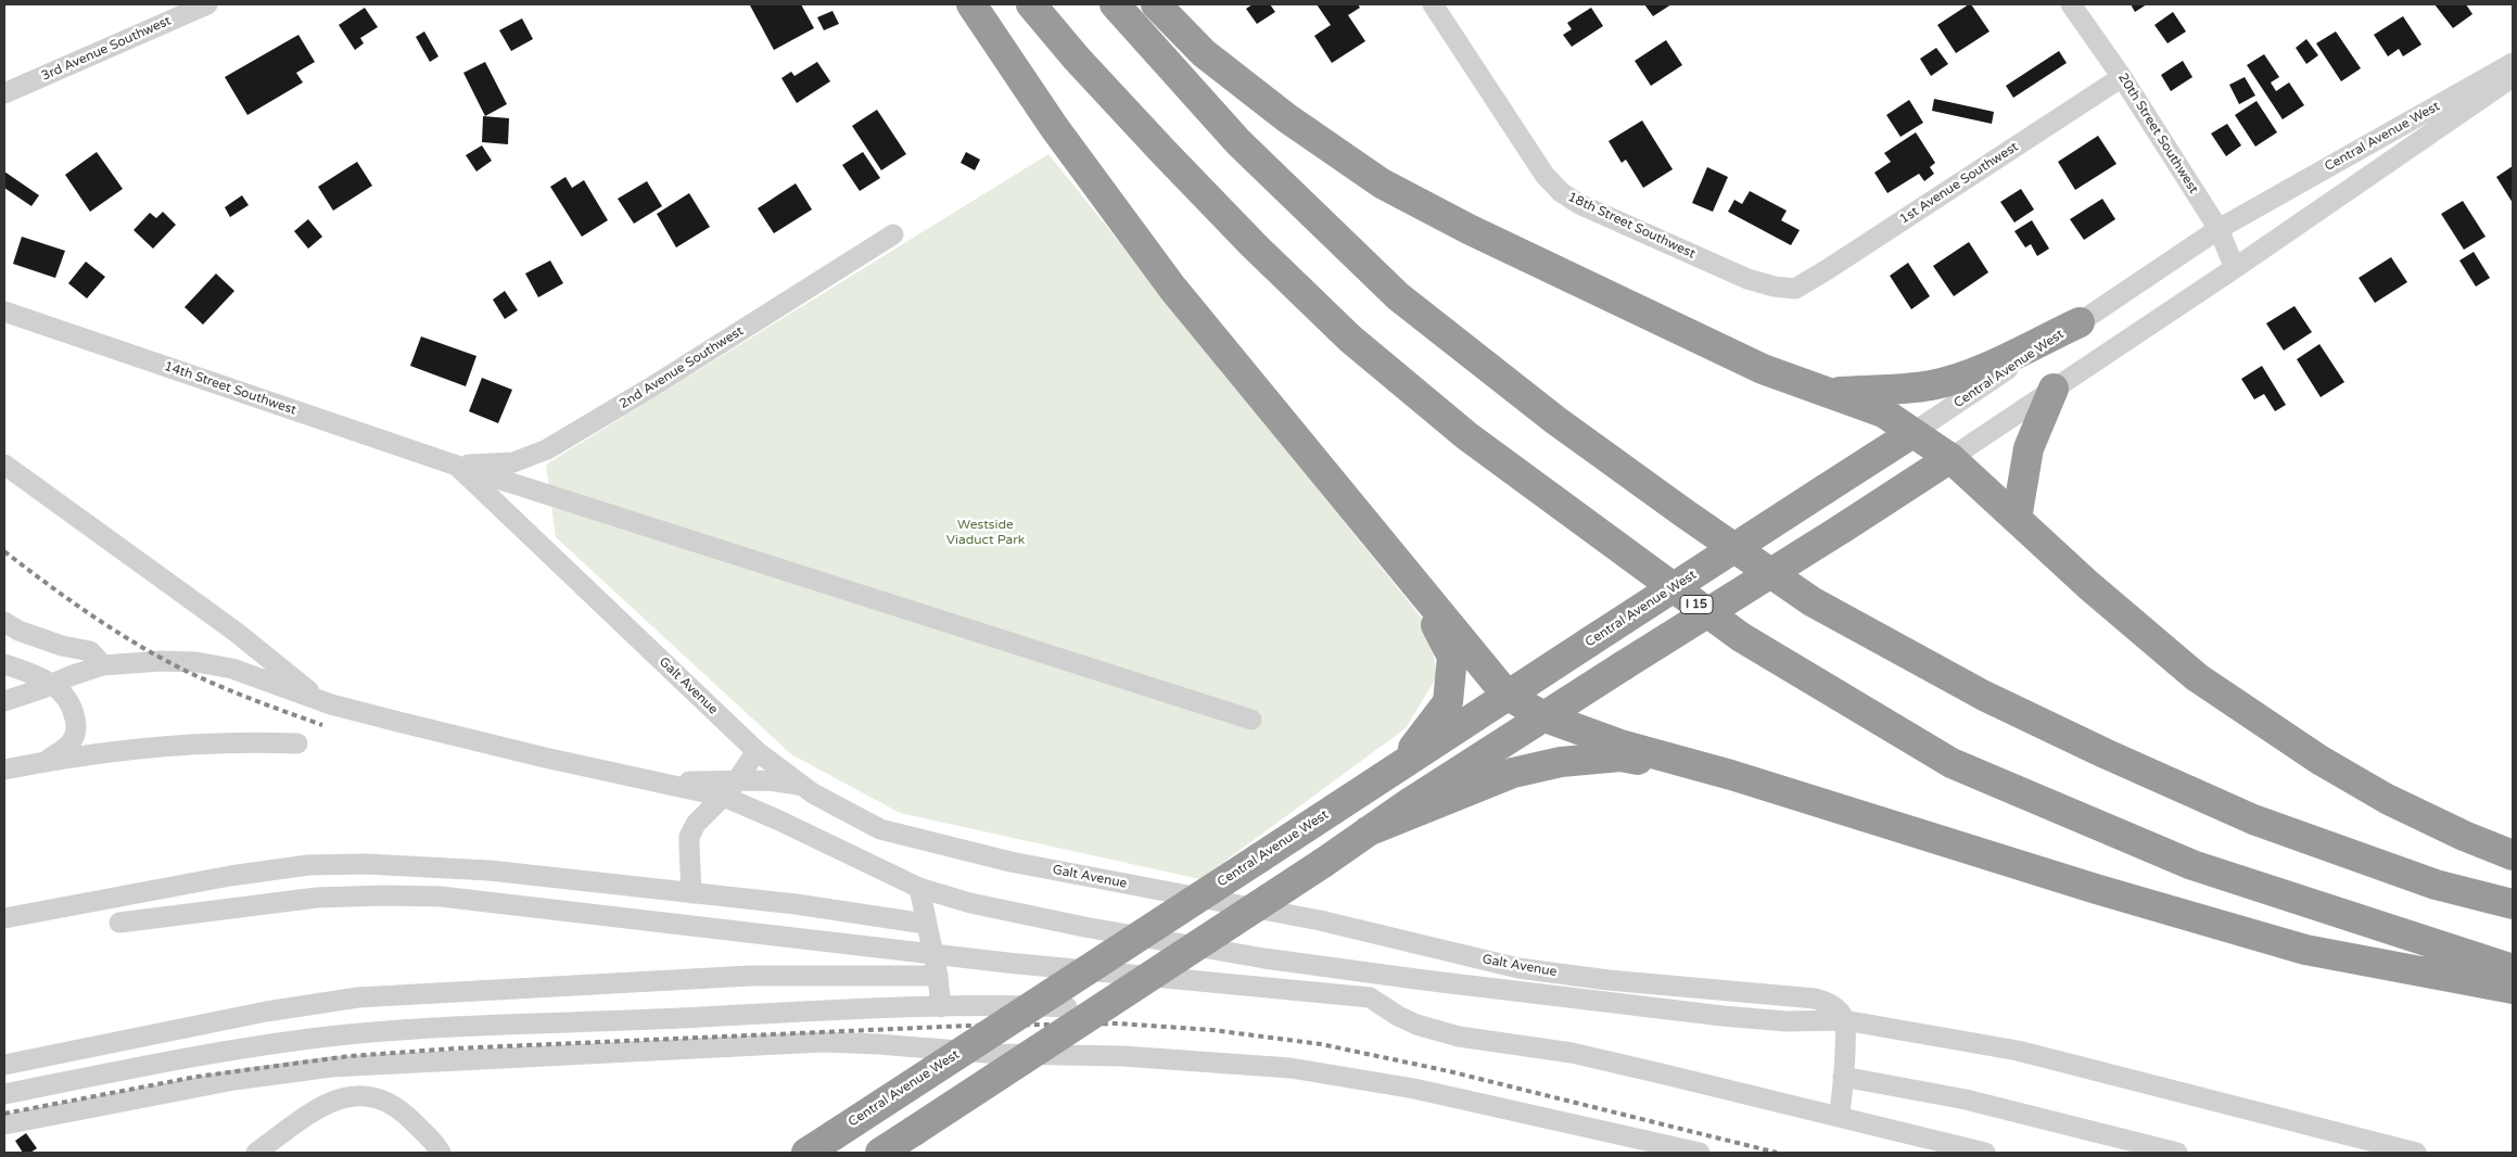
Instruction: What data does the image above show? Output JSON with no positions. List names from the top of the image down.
{
  "streets": {
    "highway": ["Central Avenue West", "I 15"],
    "street": [
      "3rd Avenue Southwest",
      "20th Street Southwest",
      "1st Avenue Southwest",
      "18th Street Southwest",
      "2nd Avenue Southwest",
      "14th Street Southwest",
      "Galt Avenue"
    ]
  },
  "crossings": [
    ["20th Street Southwest", "Central Avenue West"],
    ["20th Street Southwest", "1st Avenue Southwest"],
    ["1st Avenue Southwest", "18th Street Southwest"],
    ["2nd Avenue Southwest", "14th Street Southwest"],
    ["2nd Avenue Southwest", "Galt Avenue"],
    ["14th Street Southwest", "Galt Avenue"]
  ],
  "parks": ["Westside Viaduct Park"]
}
